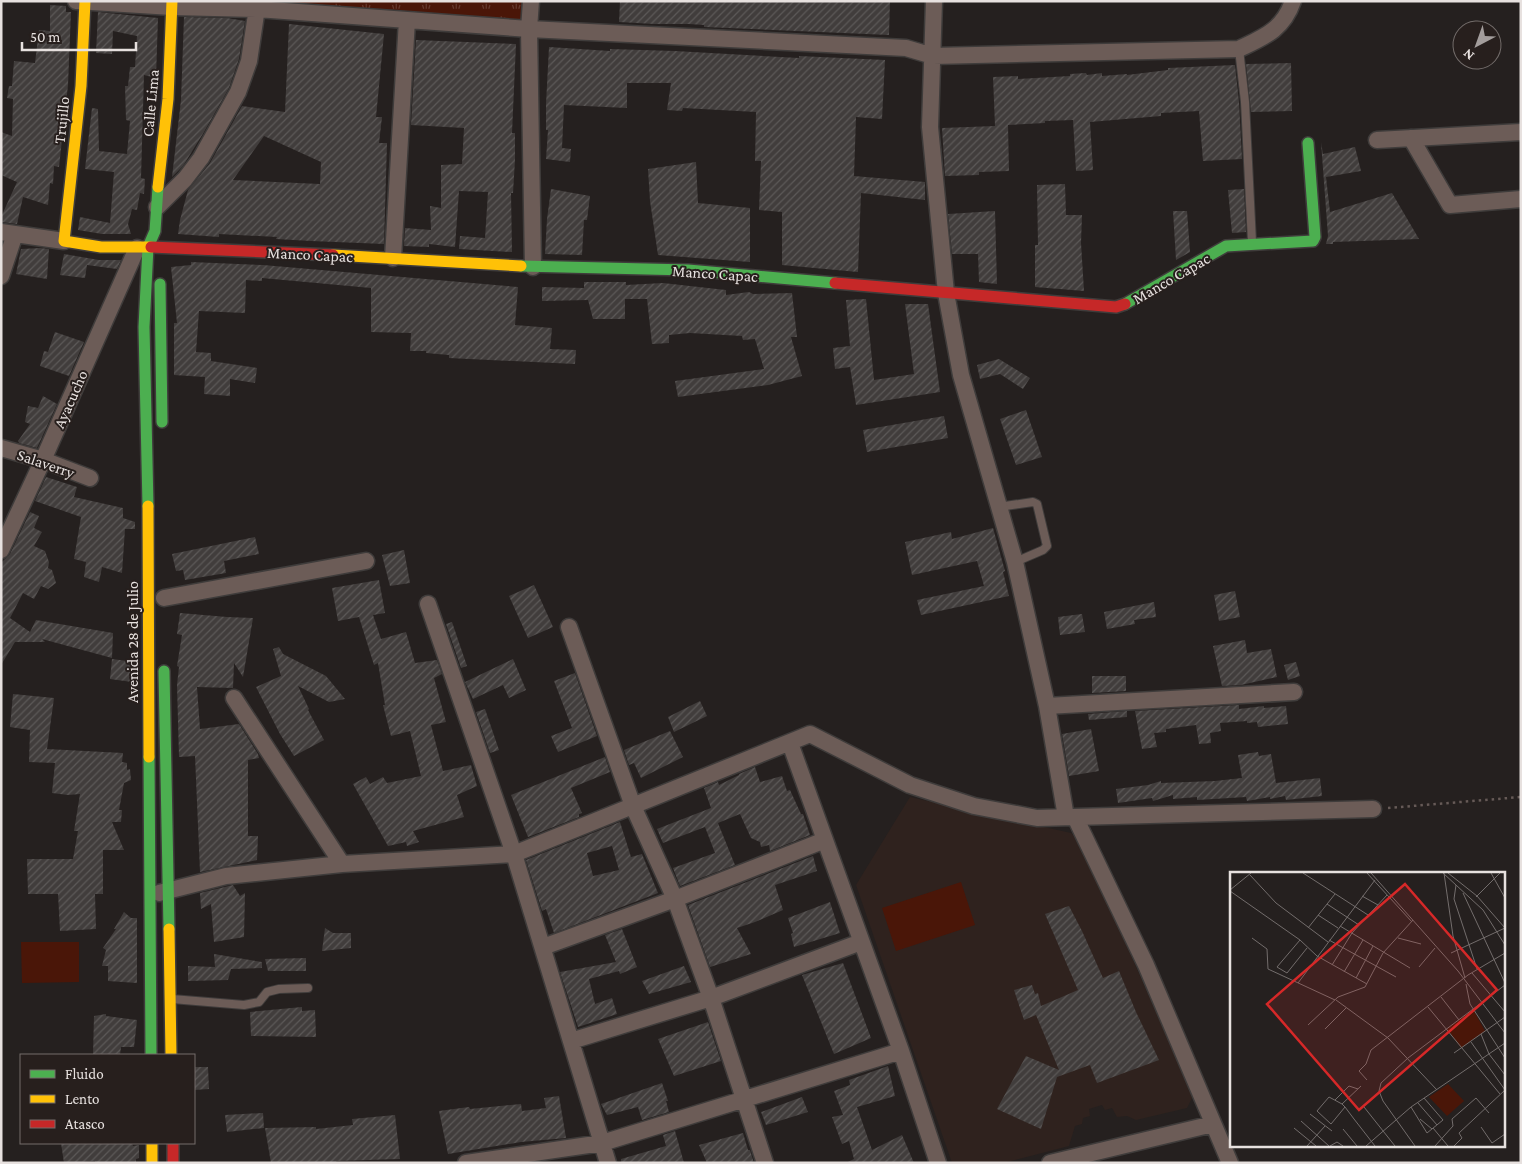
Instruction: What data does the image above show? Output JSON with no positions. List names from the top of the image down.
{
  "streets": {
    "street": [
      "Calle Lima",
      "Trujillo",
      "Manco Capac",
      "Ayacucho",
      "Salaverry",
      "Avenida 28 de Julio"
    ]
  },
  "crossings": [
    ["Calle Lima", "Avenida 28 de Julio"],
    ["Trujillo", "Manco Capac"],
    ["Manco Capac", "Ayacucho"],
    ["Manco Capac", "Avenida 28 de Julio"],
    ["Ayacucho", "Salaverry"],
    ["Ayacucho", "Avenida 28 de Julio"]
  ],
  "legend": ["Fluido", "Lento", "Atasco"],
  "scale_bar": "50 m",
  "north": "bottom left"
}
